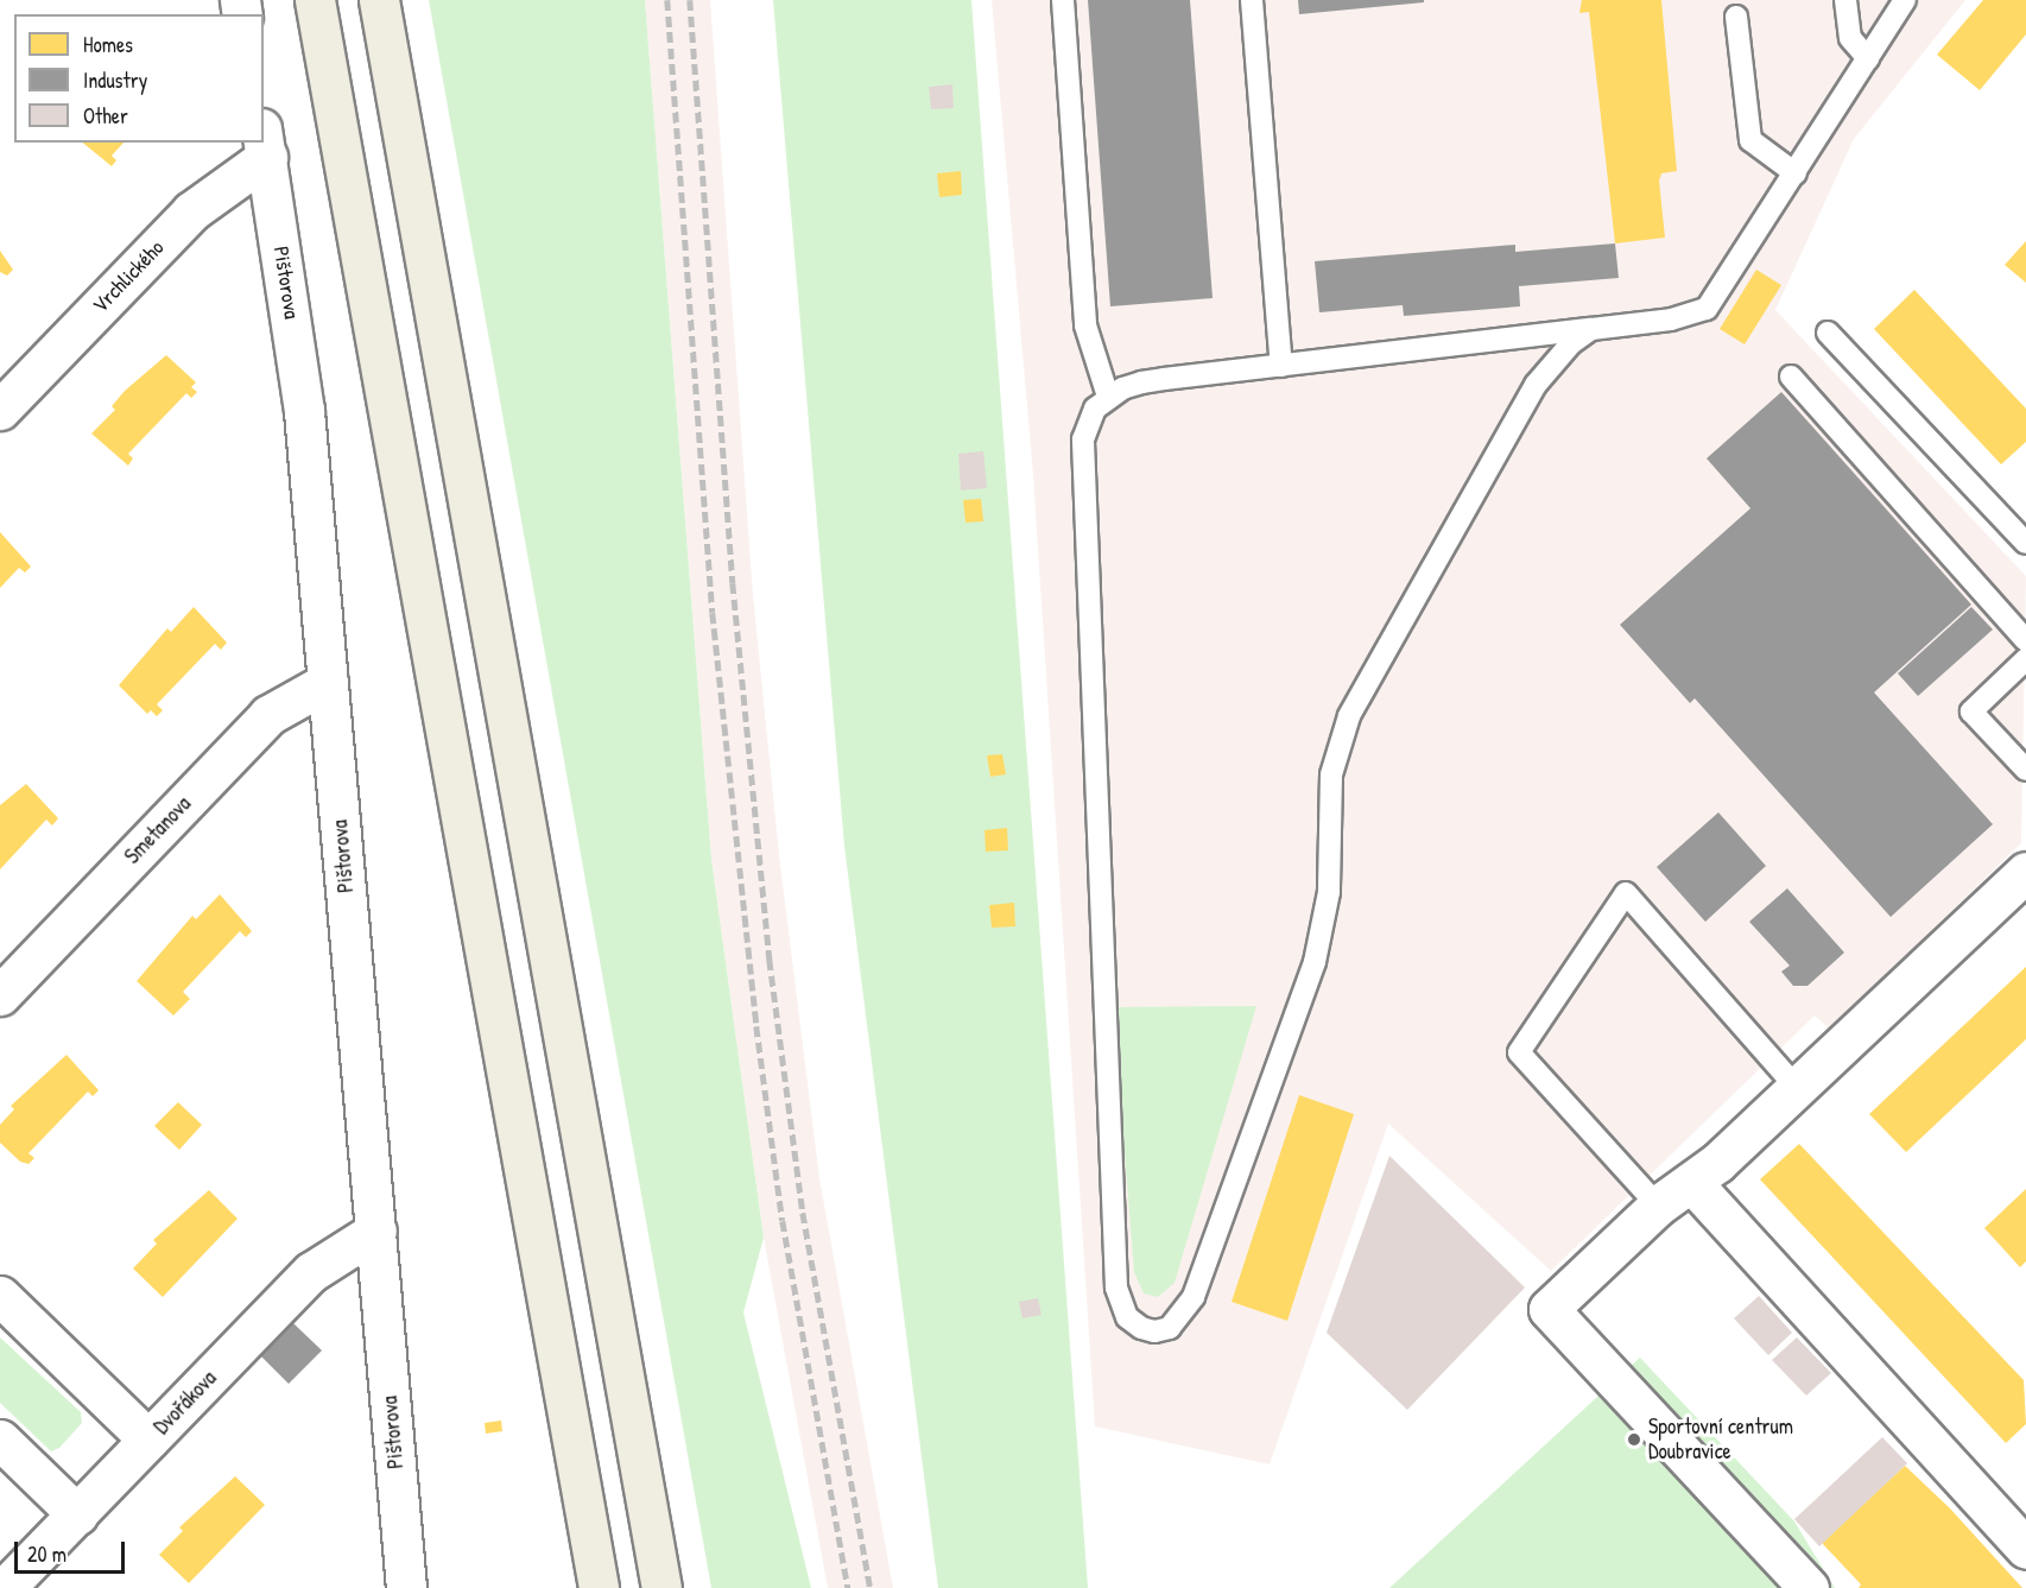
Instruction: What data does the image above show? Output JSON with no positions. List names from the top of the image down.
{
  "streets": {
    "street": [
      "Vrchlického",
      "Pištorova",
      "Smetanova",
      "Dvořákova"
    ]
  },
  "crossings": [
    ["Vrchlického", "Pištorova"],
    ["Pištorova", "Smetanova"],
    ["Pištorova", "Dvořákova"]
  ],
  "places": ["Sportovní centrum Doubravice"],
  "legend": ["Homes", "Industry", "Other"],
  "scale_bar": "20 m"
}
